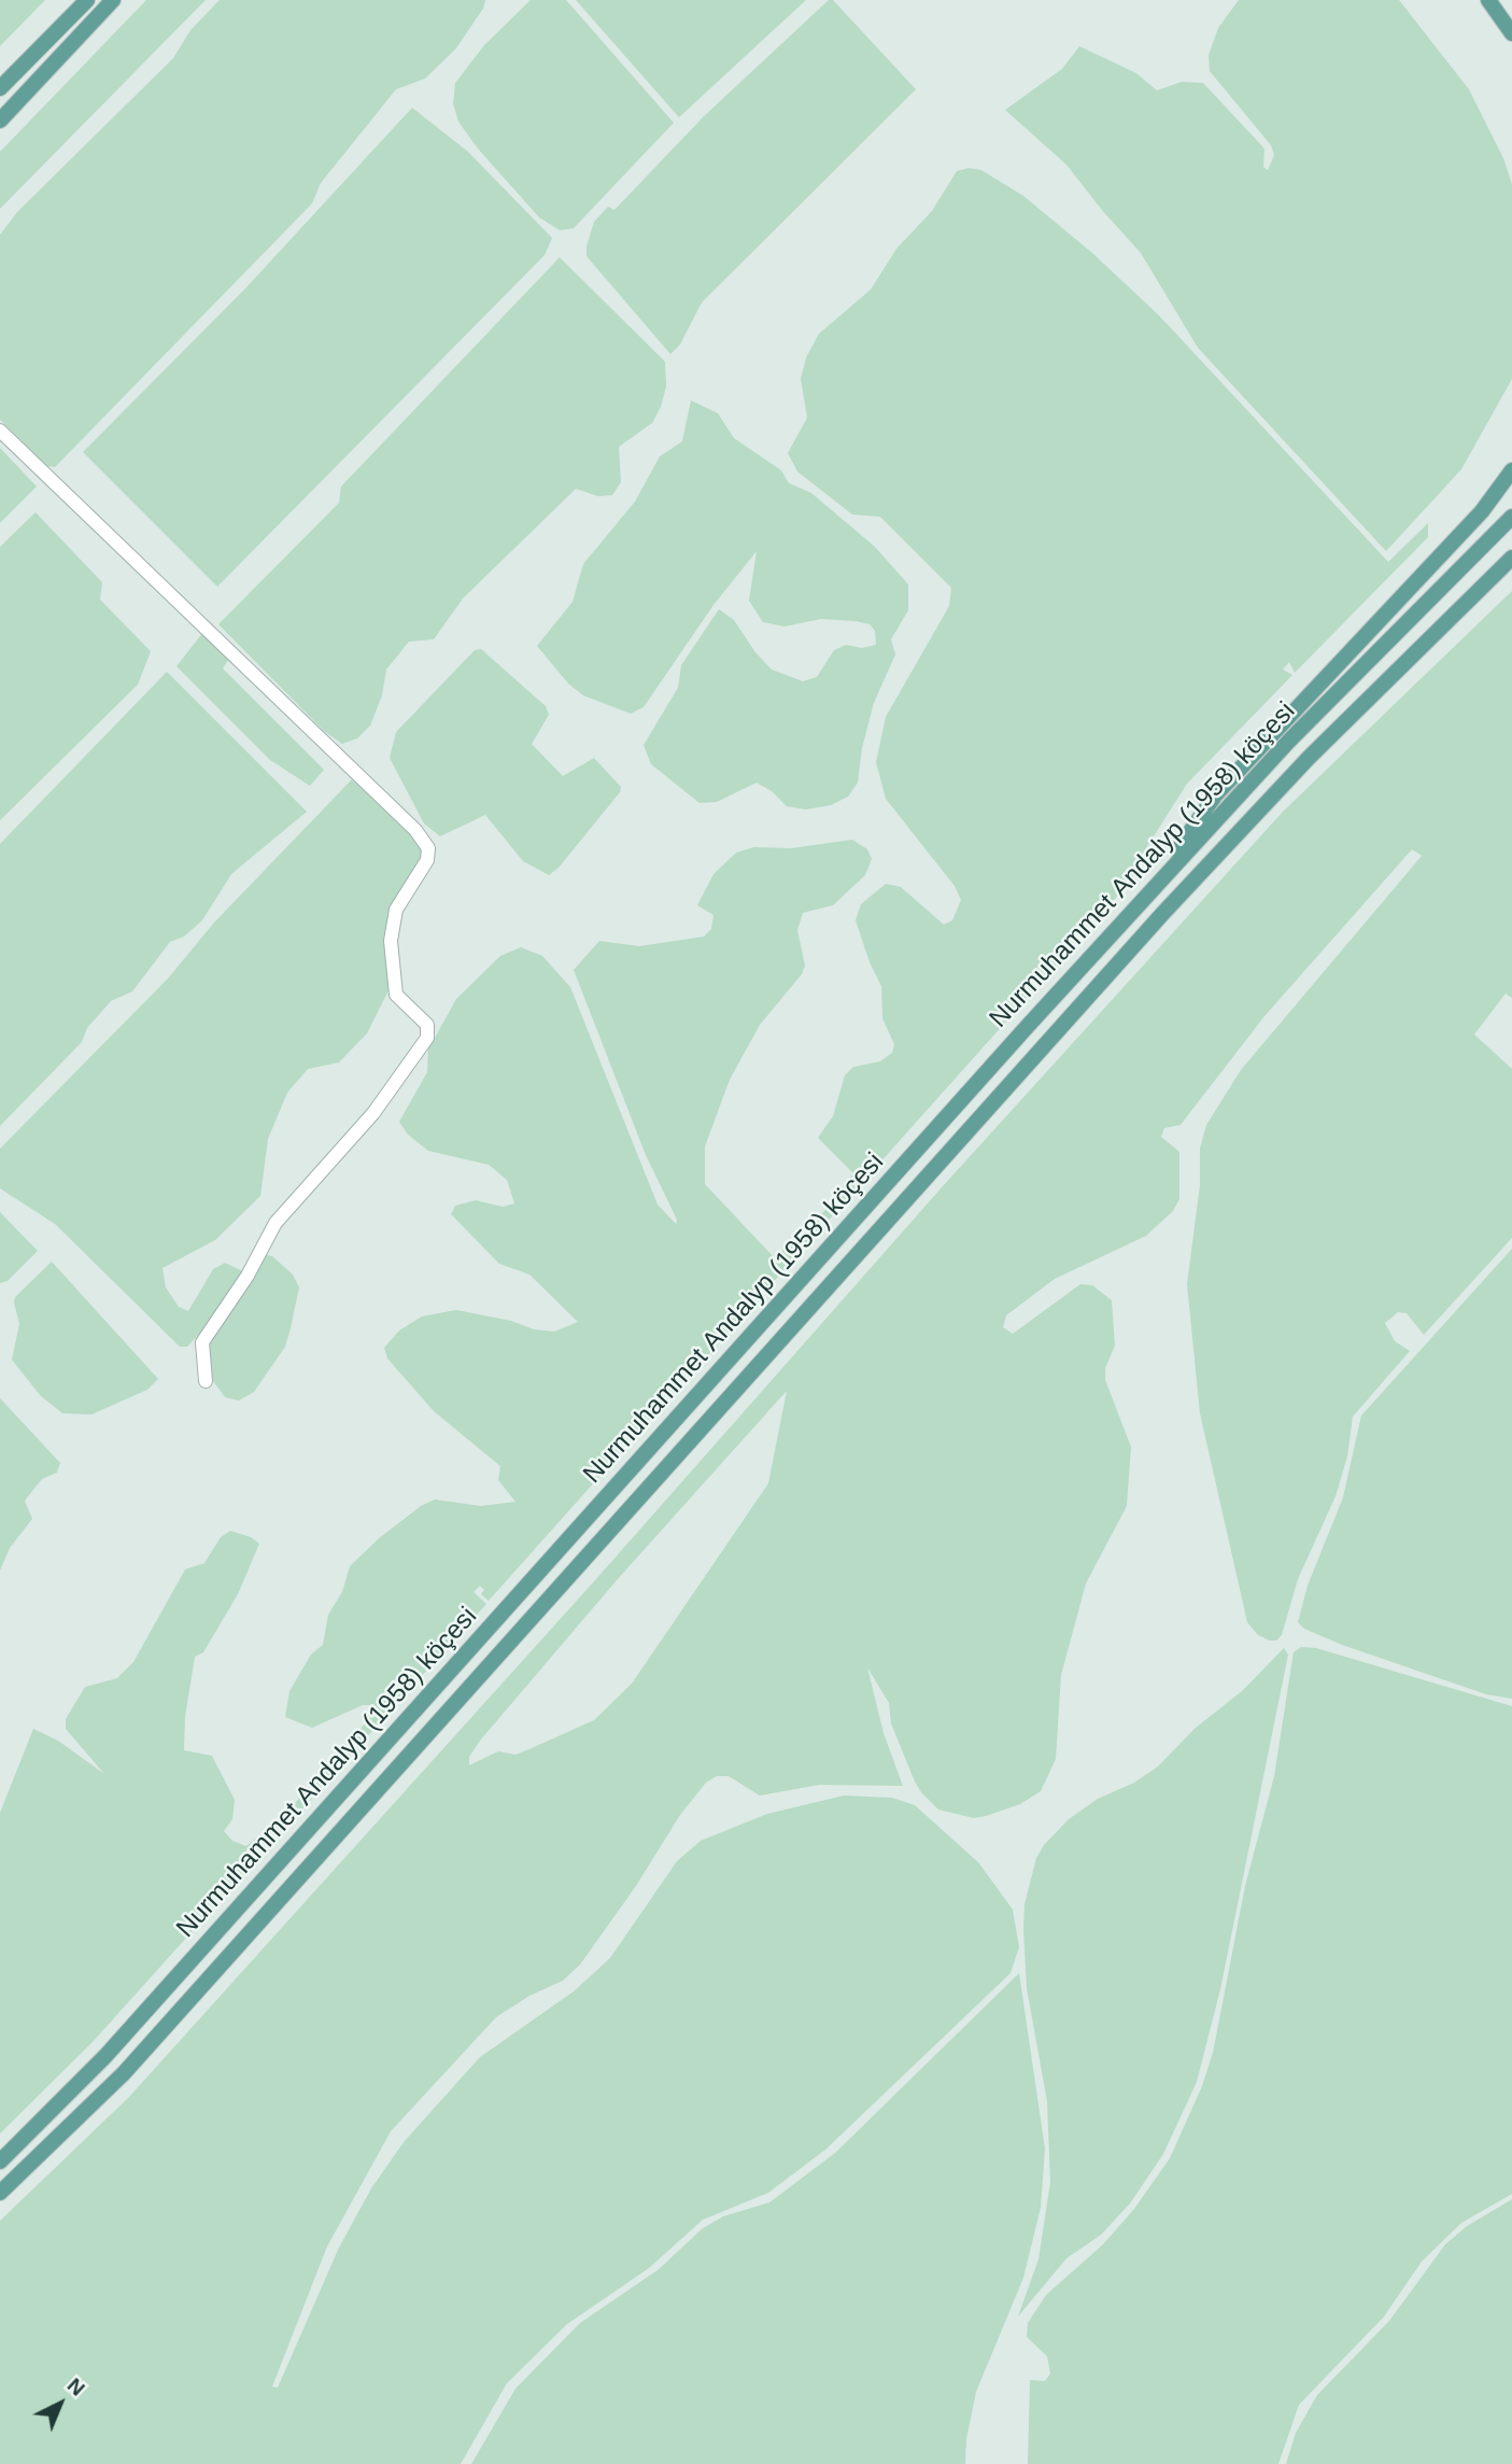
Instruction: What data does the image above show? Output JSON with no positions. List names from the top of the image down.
{
  "streets": {
    "main road": ["Nurmuhammet Andalyp (1958) köçesi"]
  },
  "north": "top right"
}
